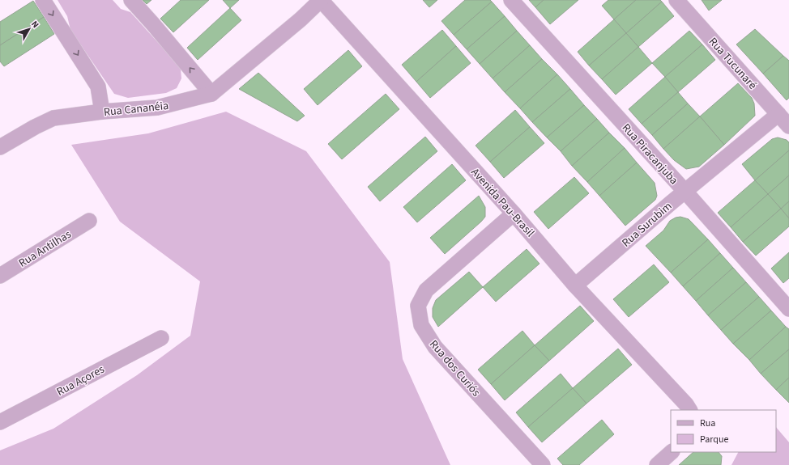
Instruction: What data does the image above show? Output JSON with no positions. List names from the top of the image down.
{
  "streets": {
    "street": [
      "Rua Tucunaré",
      "Rua Cananéia",
      "Rua Piracanjuba",
      "Avenida Pau-Brasil",
      "Rua Surubim",
      "Rua Antilhas",
      "Rua dos Curiós",
      "Rua Açores"
    ]
  },
  "crossings": [
    ["Rua Tucunaré", "Rua Surubim"],
    ["Rua Cananéia", "Avenida Pau-Brasil"],
    ["Rua Piracanjuba", "Rua Surubim"],
    ["Avenida Pau-Brasil", "Rua Surubim"],
    ["Avenida Pau-Brasil", "Rua dos Curiós"]
  ],
  "legend": ["Rua", "Parque"],
  "north": "top right"
}
